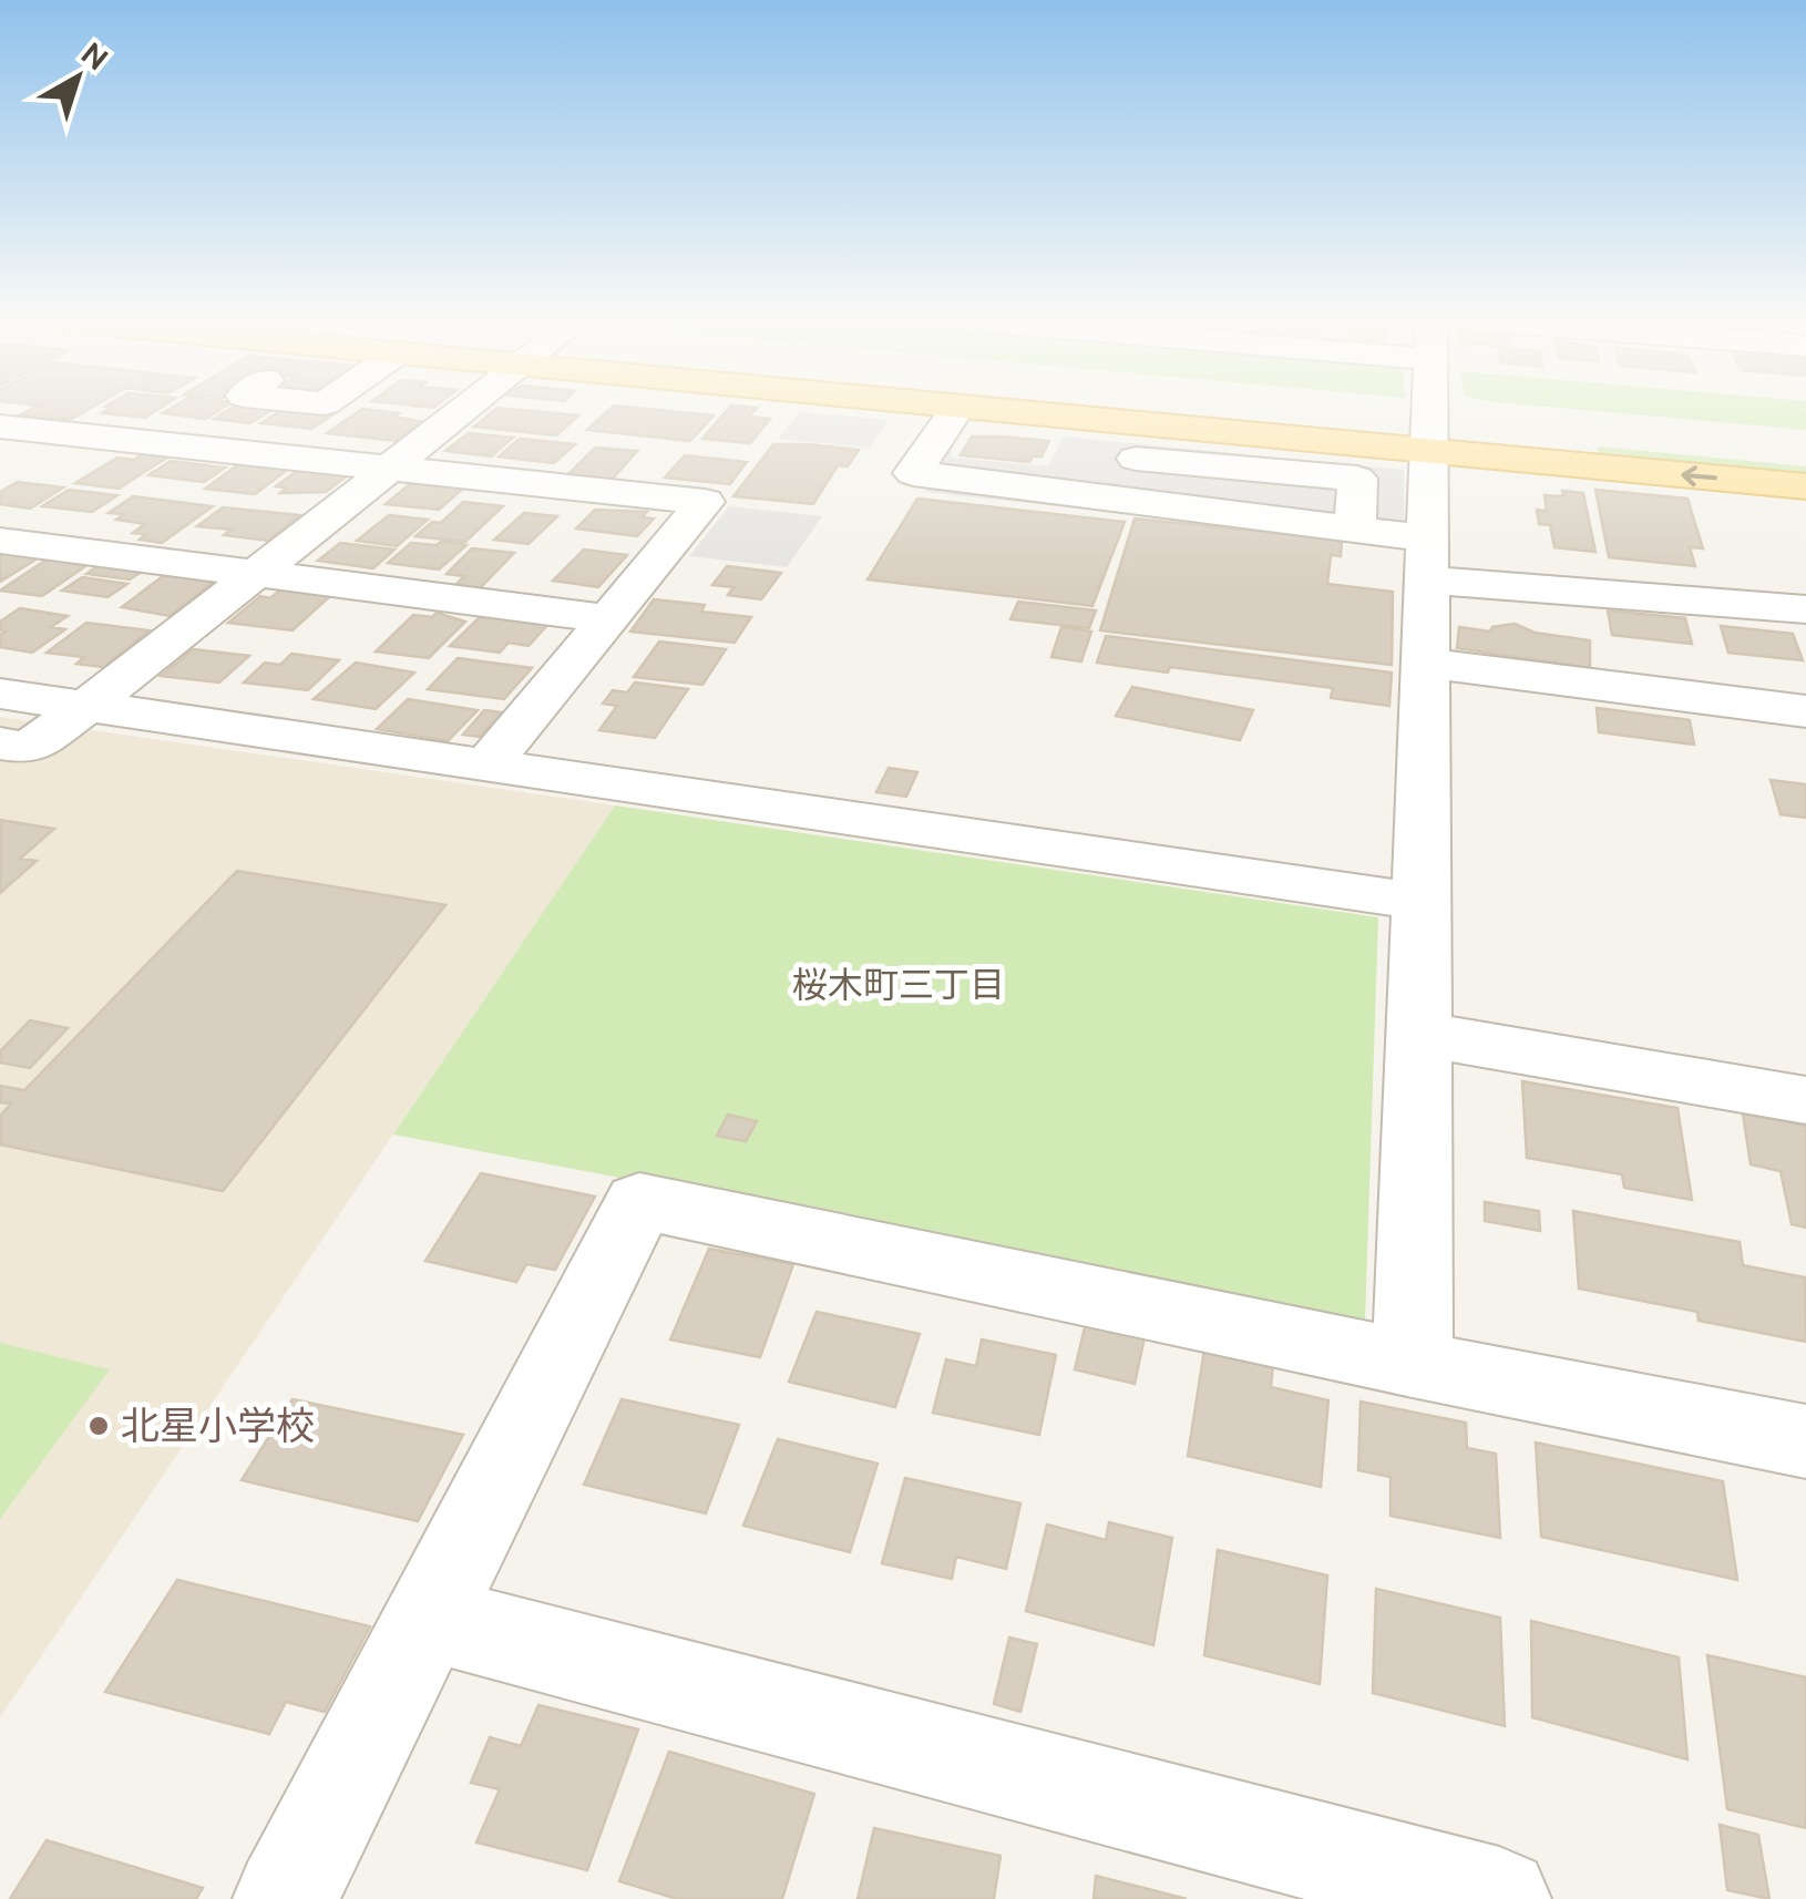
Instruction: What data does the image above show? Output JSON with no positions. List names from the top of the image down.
{
  "districts": ["桜木町三丁目"],
  "places": ["北星小学校"],
  "north": "top right"
}
